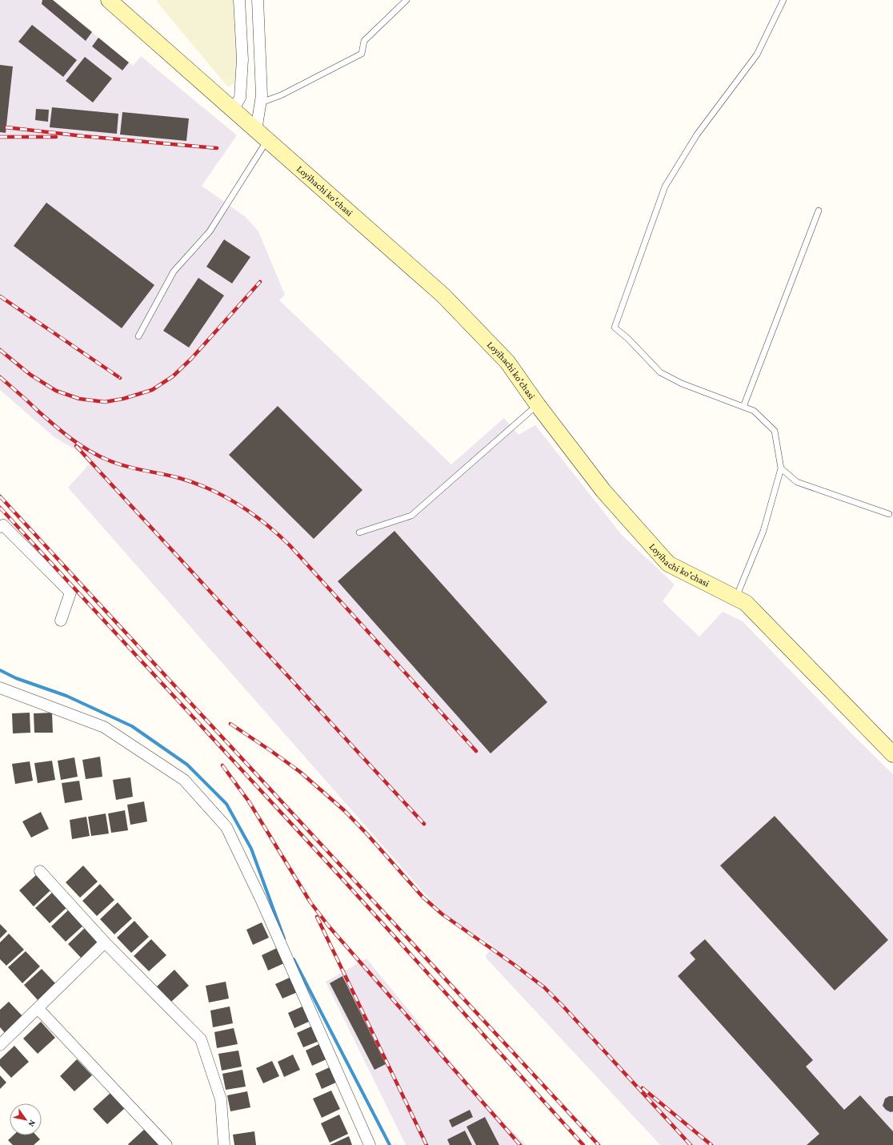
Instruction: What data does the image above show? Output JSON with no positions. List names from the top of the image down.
{
  "streets": {
    "street": ["Loyihachi ko'chasi"]
  },
  "north": "bottom right"
}
